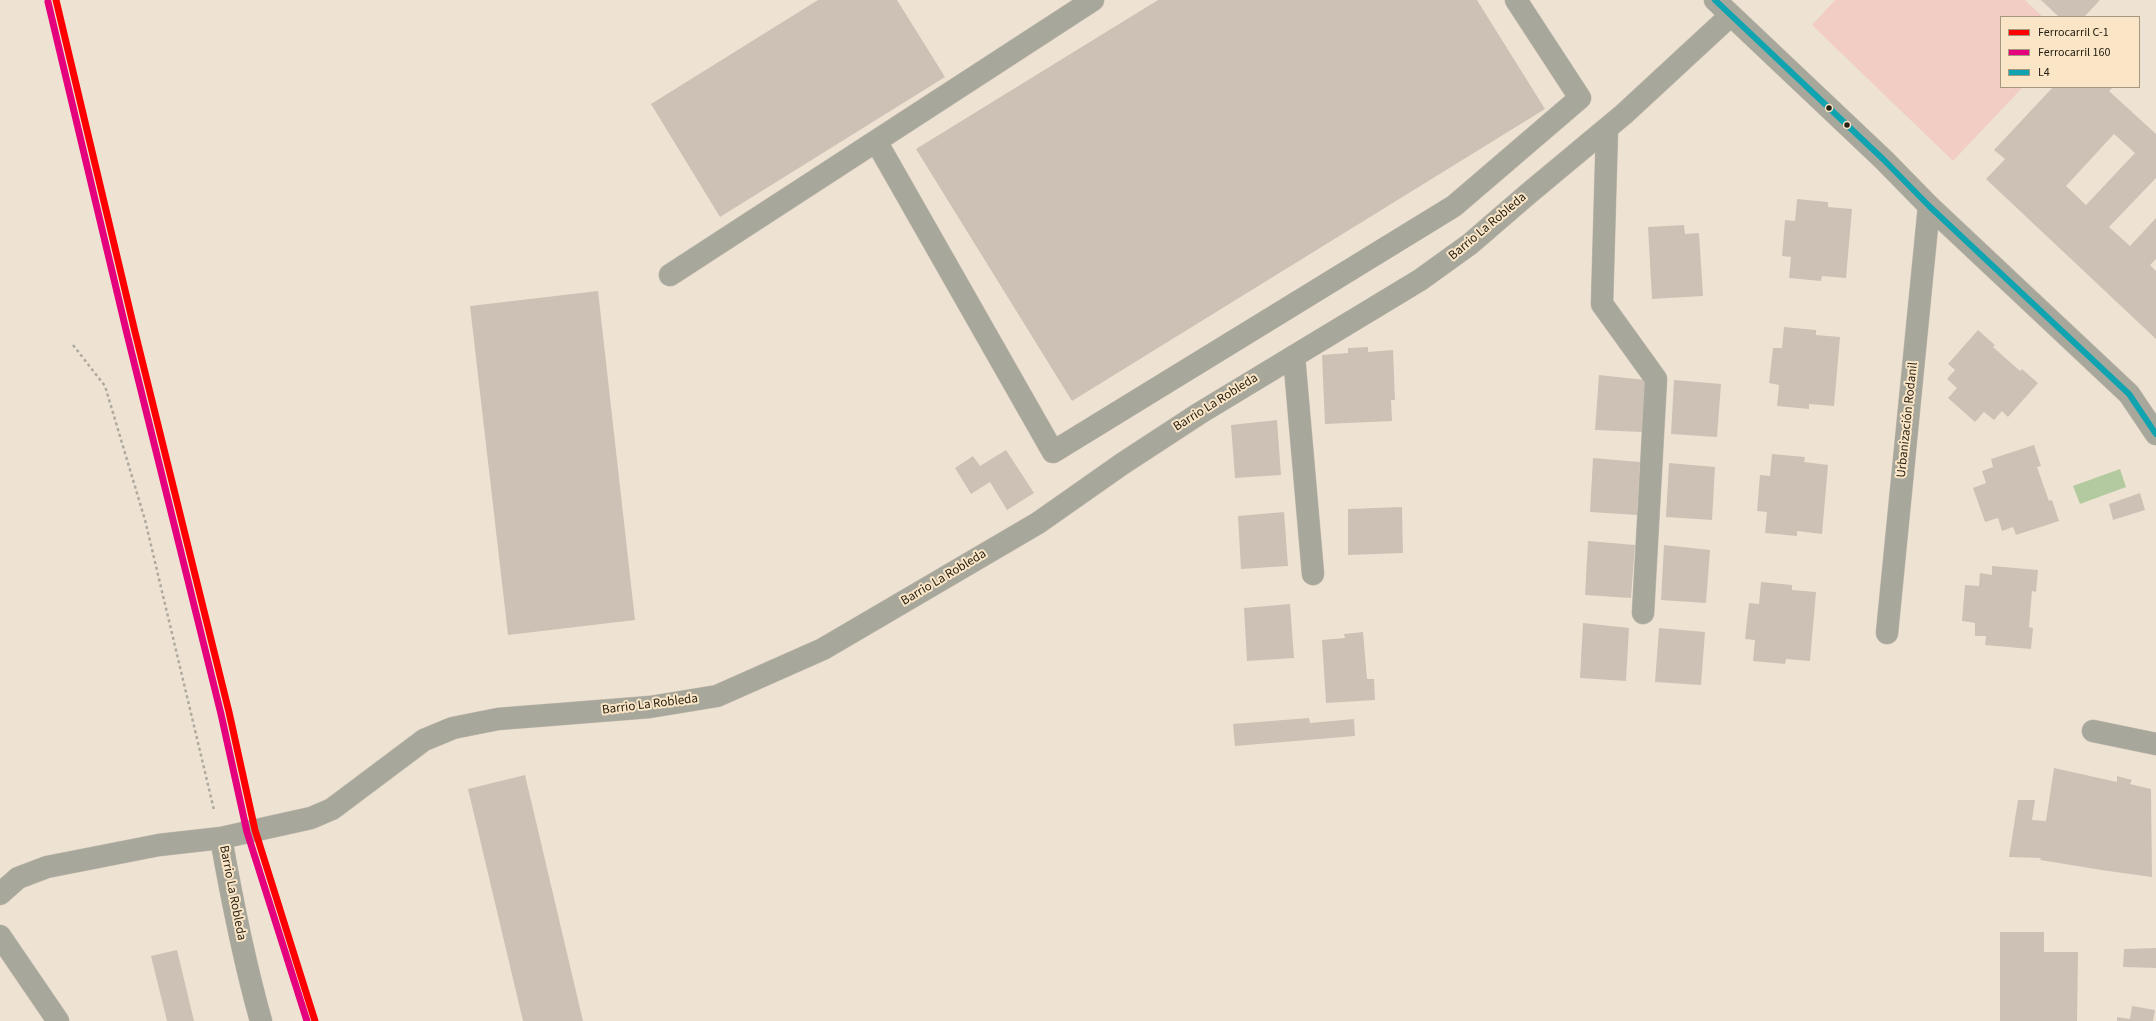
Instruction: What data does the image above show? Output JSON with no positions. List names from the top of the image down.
{
  "streets": {
    "street": ["Barrio La Robleda", "Urbanización Rodanil"]
  },
  "lines": ["rail line C-1", "transit line L4", "rail line 160"],
  "legend": ["Ferrocarril C-1", "Ferrocarril 160", "L4"]
}
